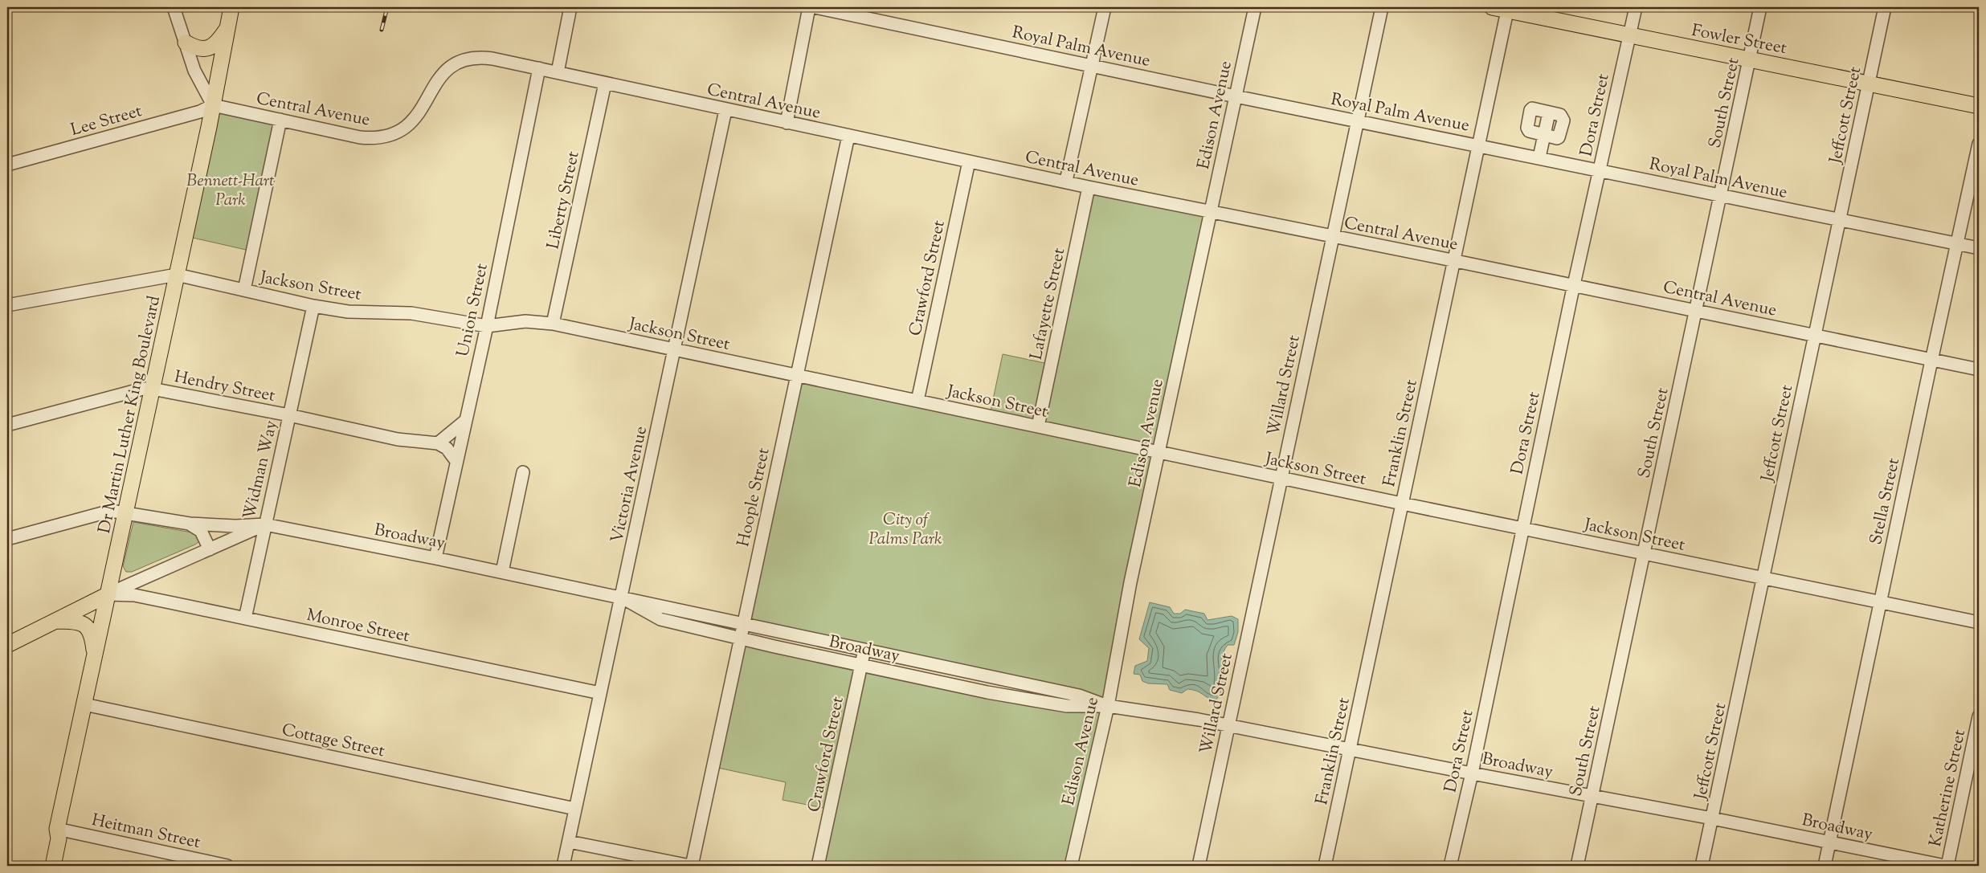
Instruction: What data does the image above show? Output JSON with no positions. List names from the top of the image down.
{
  "streets": {
    "main road": ["Fowler Street", "Dr Martin Luther King Boulevard"],
    "street": [
      "Royal Palm Avenue",
      "Central Avenue",
      "South Street",
      "Edison Avenue",
      "Dora Street",
      "Jeffcott Street",
      "Lee Street",
      "Liberty Street",
      "Crawford Street",
      "Jackson Street",
      "Lafayette Street",
      "Union Street",
      "Hendry Street",
      "Willard Street",
      "Franklin Street",
      "Widman Way",
      "Victoria Avenue",
      "Hoople Street",
      "Stella Street",
      "Broadway",
      "Monroe Street",
      "Cottage Street",
      "Katherine Street",
      "Heitman Street"
    ]
  },
  "crossings": [
    ["Fowler Street", "South Street"],
    ["Fowler Street", "Dora Street"],
    ["Fowler Street", "Jeffcott Street"],
    ["Fowler Street", "Franklin Street"],
    ["Royal Palm Avenue", "South Street"],
    ["Royal Palm Avenue", "Edison Avenue"],
    ["Royal Palm Avenue", "Dora Street"],
    ["Royal Palm Avenue", "Jeffcott Street"],
    ["Royal Palm Avenue", "Willard Street"],
    ["Royal Palm Avenue", "Franklin Street"],
    ["Royal Palm Avenue", "Stella Street"],
    ["Central Avenue", "South Street"],
    ["Central Avenue", "Edison Avenue"],
    ["Central Avenue", "Dora Street"],
    ["Central Avenue", "Jeffcott Street"],
    ["Central Avenue", "Lee Street"],
    ["Central Avenue", "Liberty Street"],
    ["Central Avenue", "Crawford Street"],
    ["Central Avenue", "Lafayette Street"],
    ["Central Avenue", "Union Street"],
    ["Central Avenue", "Willard Street"],
    ["Central Avenue", "Dr Martin Luther King Boulevard"],
    ["Central Avenue", "Franklin Street"],
    ["Central Avenue", "Victoria Avenue"],
    ["Central Avenue", "Hoople Street"],
    ["Central Avenue", "Stella Street"],
    ["South Street", "Jackson Street"],
    ["South Street", "Broadway"],
    ["Edison Avenue", "Jackson Street"],
    ["Edison Avenue", "Broadway"],
    ["Dora Street", "Jackson Street"],
    ["Dora Street", "Broadway"],
    ["Jeffcott Street", "Jackson Street"],
    ["Jeffcott Street", "Broadway"],
    ["Lee Street", "Dr Martin Luther King Boulevard"],
    ["Liberty Street", "Jackson Street"],
    ["Crawford Street", "Jackson Street"],
    ["Crawford Street", "Broadway"],
    ["Jackson Street", "Lafayette Street"],
    ["Jackson Street", "Union Street"],
    ["Jackson Street", "Willard Street"],
    ["Jackson Street", "Dr Martin Luther King Boulevard"],
    ["Jackson Street", "Franklin Street"],
    ["Jackson Street", "Widman Way"],
    ["Jackson Street", "Victoria Avenue"],
    ["Jackson Street", "Hoople Street"],
    ["Jackson Street", "Stella Street"],
    ["Union Street", "Broadway"],
    ["Hendry Street", "Dr Martin Luther King Boulevard"],
    ["Hendry Street", "Widman Way"],
    ["Willard Street", "Broadway"],
    ["Dr Martin Luther King Boulevard", "Broadway"],
    ["Dr Martin Luther King Boulevard", "Monroe Street"],
    ["Dr Martin Luther King Boulevard", "Cottage Street"],
    ["Dr Martin Luther King Boulevard", "Heitman Street"],
    ["Franklin Street", "Broadway"],
    ["Widman Way", "Broadway"],
    ["Widman Way", "Monroe Street"],
    ["Victoria Avenue", "Broadway"],
    ["Victoria Avenue", "Monroe Street"],
    ["Victoria Avenue", "Cottage Street"],
    ["Hoople Street", "Broadway"],
    ["Stella Street", "Broadway"],
    ["Broadway", "Katherine Street"]
  ],
  "parks": ["Bennett-Hart Park", "City of Palms Park"]
}
